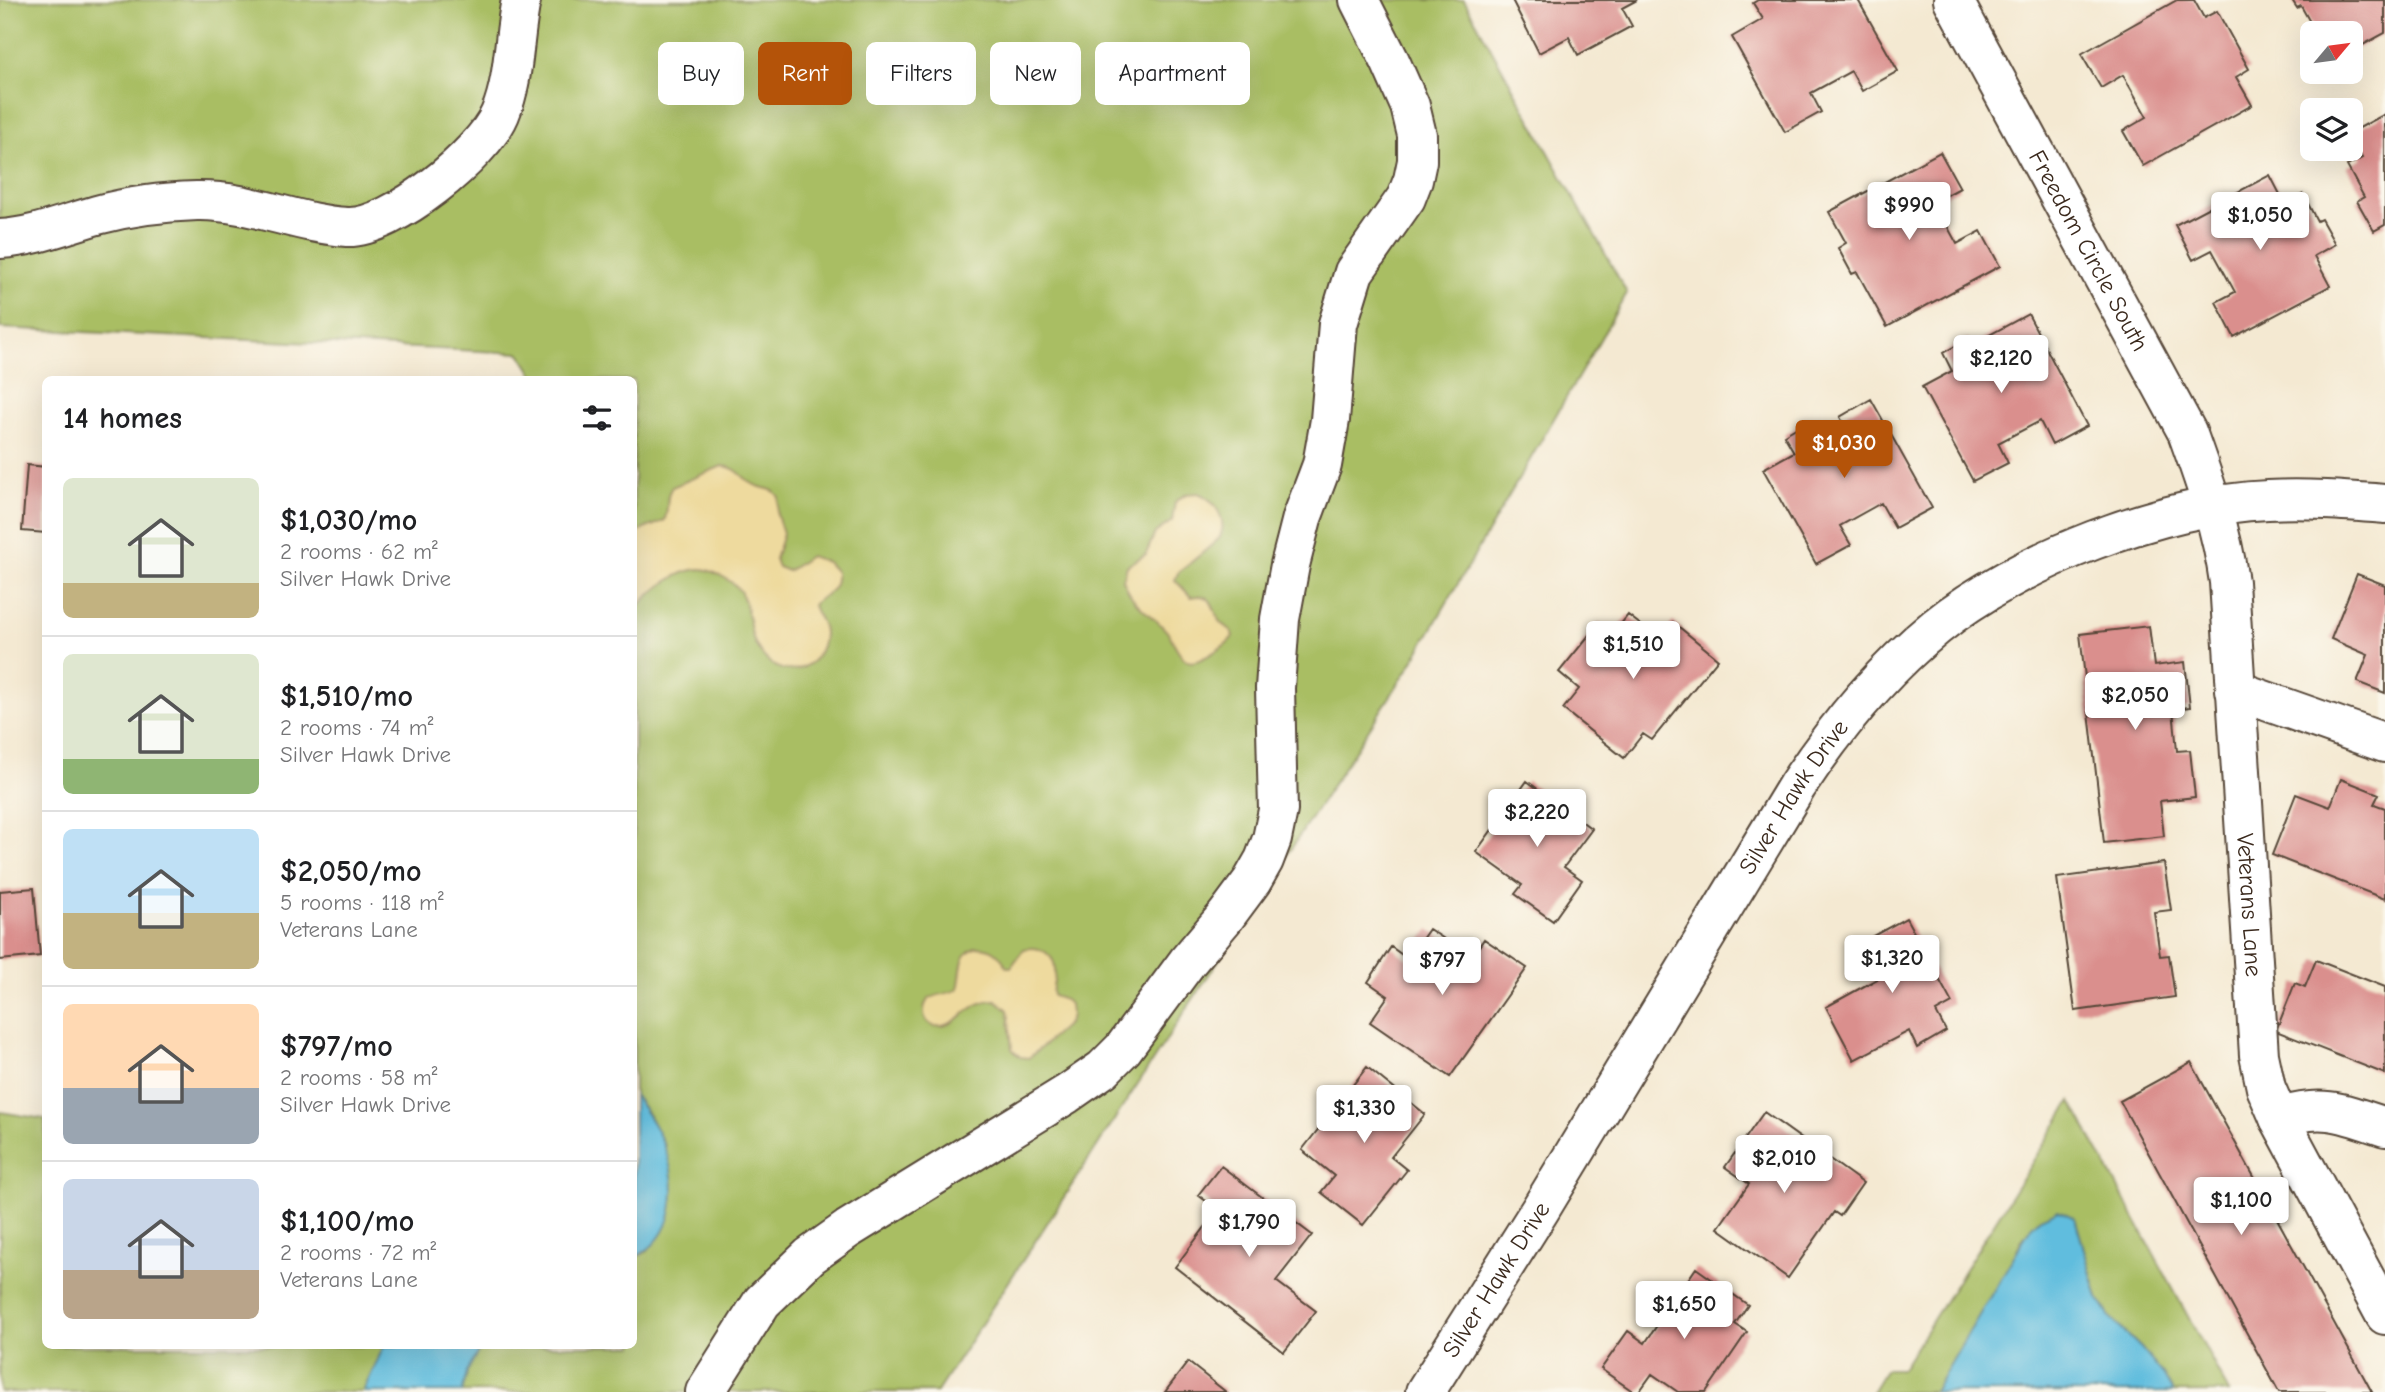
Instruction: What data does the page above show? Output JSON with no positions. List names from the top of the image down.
{
  "streets": {
    "street": ["Freedom Circle South", "Silver Hawk Drive", "Veterans Lane"]
  },
  "crossings": [
    ["Freedom Circle South", "Silver Hawk Drive"],
    ["Freedom Circle South", "Veterans Lane"],
    ["Silver Hawk Drive", "Veterans Lane"]
  ],
  "north": "top right",
  "page": {
    "chip": [
      "Buy",
      "Rent",
      "Filters",
      "New",
      "Apartment"
    ],
    "price": [
      "$990",
      "$1,050",
      "$2,120",
      "$1,030",
      "$1,510",
      "$2,050",
      "$2,220",
      "$1,320",
      "$797",
      "$1,330",
      "$2,010",
      "$1,100",
      "$1,790",
      "$1,650"
    ],
    "heading": "14 homes",
    "list": [
      {
        "name": "$1,030/mo",
        "note": "2 rooms · 62 m² · Silver Hawk Drive"
      },
      {
        "name": "$1,510/mo",
        "note": "2 rooms · 74 m² · Silver Hawk Drive"
      },
      {
        "name": "$2,050/mo",
        "note": "5 rooms · 118 m² · Veterans Lane"
      },
      {
        "name": "$797/mo",
        "note": "2 rooms · 58 m² · Silver Hawk Drive"
      },
      {
        "name": "$1,100/mo",
        "note": "2 rooms · 72 m² · Veterans Lane"
      }
    ]
  }
}
